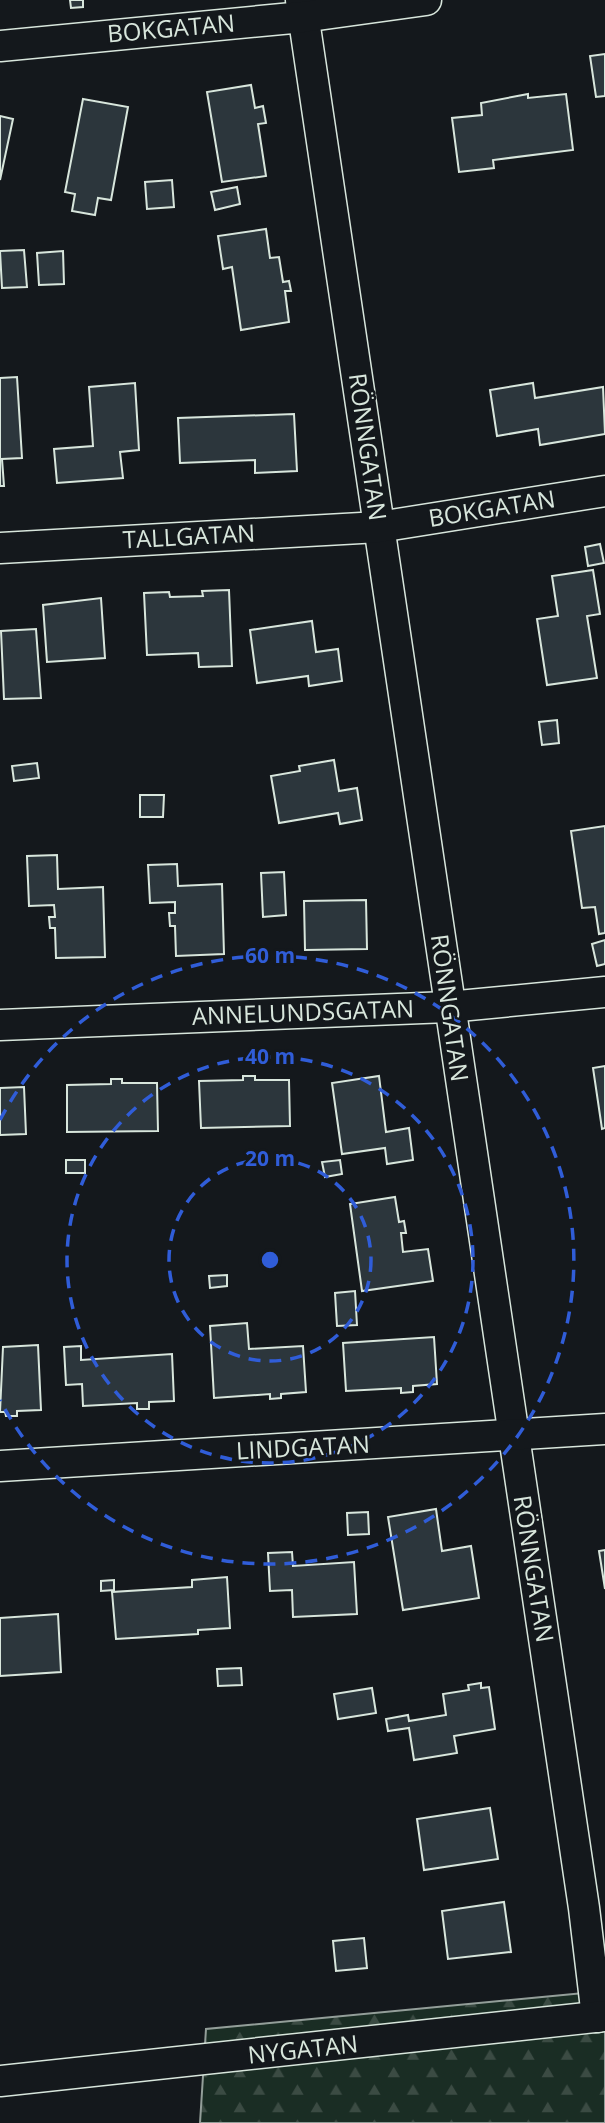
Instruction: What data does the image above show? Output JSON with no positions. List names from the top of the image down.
{
  "streets": {
    "street": [
      "BOKGATAN",
      "RÖNNGATAN",
      "TALLGATAN",
      "ANNELUNDSGATAN",
      "LINDGATAN",
      "NYGATAN"
    ]
  },
  "crossings": [
    ["BOKGATAN", "RÖNNGATAN"],
    ["BOKGATAN", "TALLGATAN"],
    ["RÖNNGATAN", "TALLGATAN"],
    ["RÖNNGATAN", "ANNELUNDSGATAN"],
    ["RÖNNGATAN", "LINDGATAN"],
    ["RÖNNGATAN", "NYGATAN"]
  ],
  "rings": ["60 m", "40 m", "20 m"]
}
